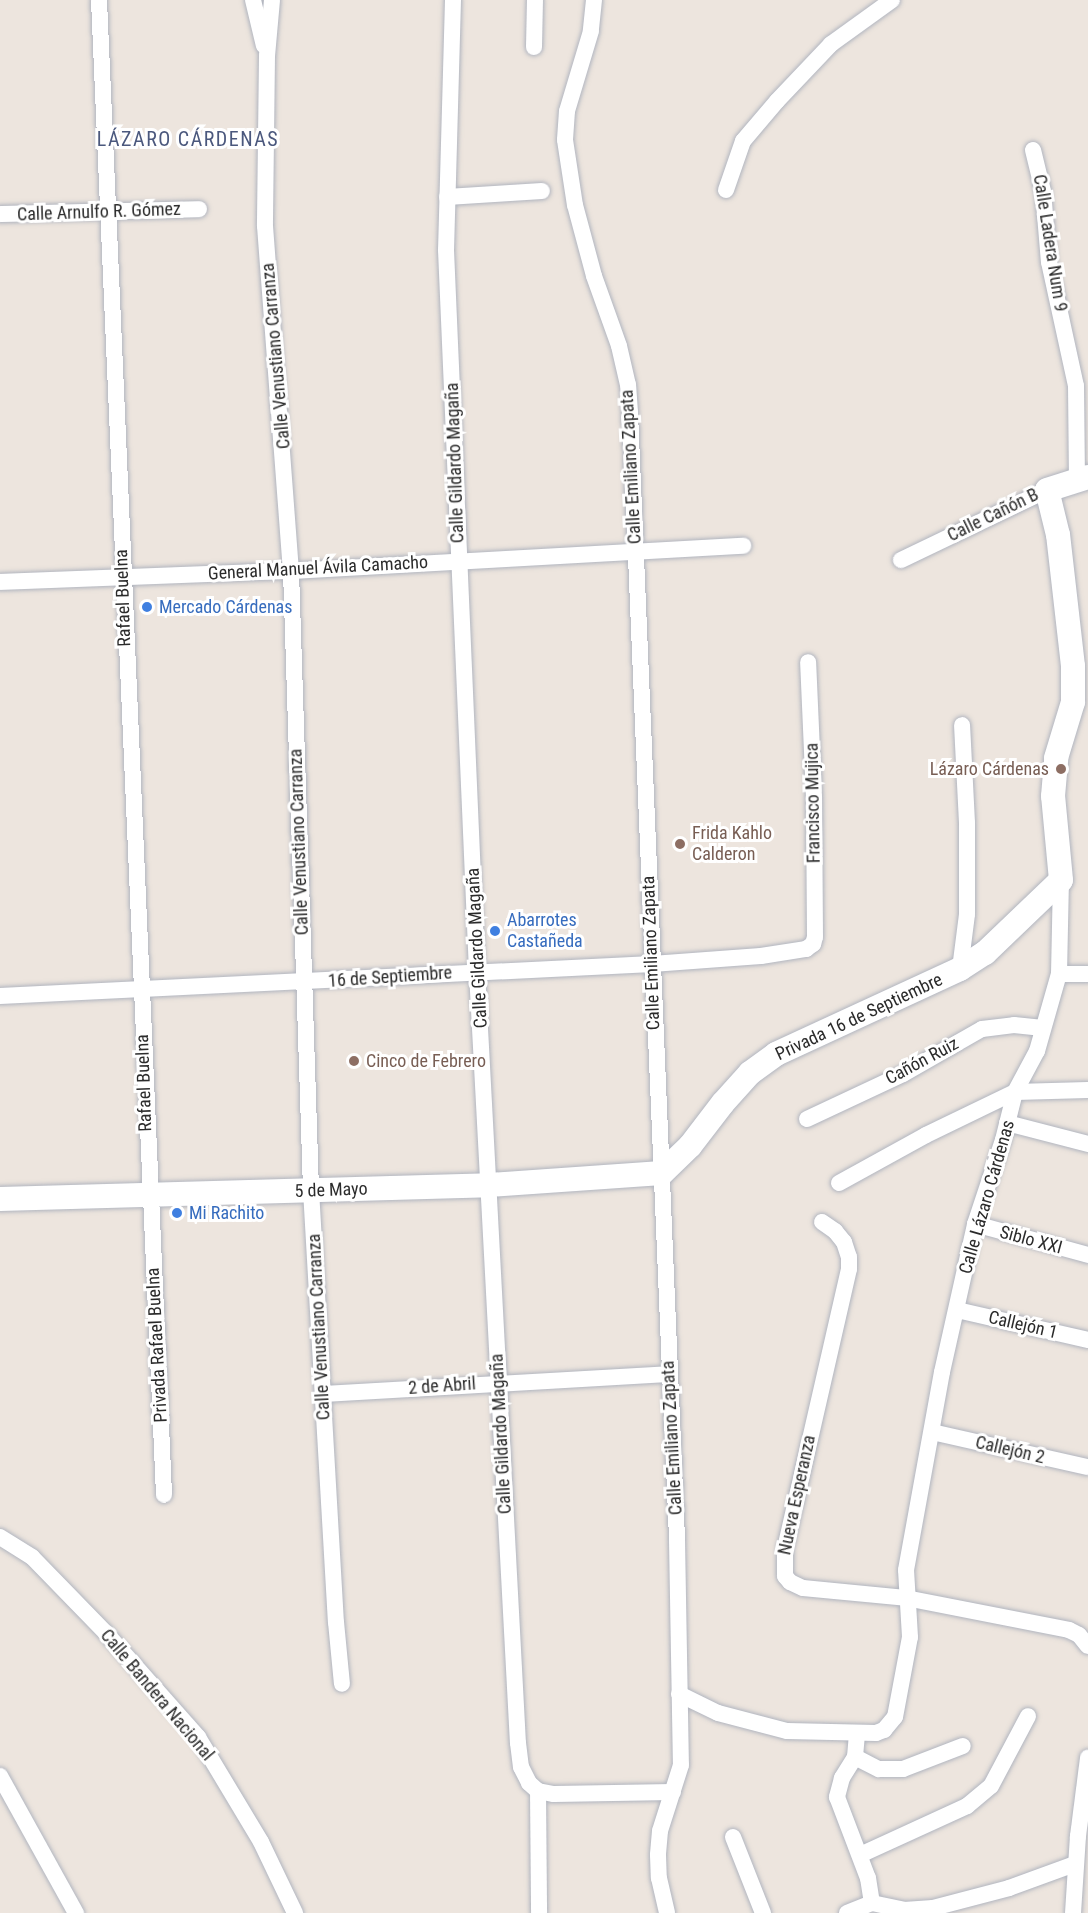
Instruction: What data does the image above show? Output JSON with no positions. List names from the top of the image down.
{
  "streets": {
    "street": [
      "Calle Arnulfo R. Gómez",
      "Calle Ladera Num 9",
      "Calle Venustiano Carranza",
      "Calle Gildardo Magaña",
      "Calle Emiliano Zapata",
      "Calle Cañón B",
      "General Manuel Ávila Camacho",
      "Rafael Buelna",
      "Francisco Mujica",
      "16 de Septiembre",
      "Privada 16 de Septiembre",
      "Cañón Ruiz",
      "5 de Mayo",
      "Calle Lázaro Cárdenas",
      "Siblo XXI",
      "Callejón 1",
      "Privada Rafael Buelna",
      "2 de Abril",
      "Callejón 2",
      "Nueva Esperanza",
      "Calle Bandera Nacional"
    ]
  },
  "crossings": [
    ["Calle Arnulfo R. Gómez", "Rafael Buelna"],
    ["Calle Ladera Num 9", "Calle Cañón B"],
    ["Calle Venustiano Carranza", "General Manuel Ávila Camacho"],
    ["Calle Venustiano Carranza", "16 de Septiembre"],
    ["Calle Venustiano Carranza", "5 de Mayo"],
    ["Calle Venustiano Carranza", "2 de Abril"],
    ["Calle Gildardo Magaña", "General Manuel Ávila Camacho"],
    ["Calle Gildardo Magaña", "16 de Septiembre"],
    ["Calle Gildardo Magaña", "5 de Mayo"],
    ["Calle Gildardo Magaña", "2 de Abril"],
    ["Calle Emiliano Zapata", "General Manuel Ávila Camacho"],
    ["Calle Emiliano Zapata", "16 de Septiembre"],
    ["Calle Emiliano Zapata", "Privada 16 de Septiembre"],
    ["Calle Emiliano Zapata", "5 de Mayo"],
    ["Calle Emiliano Zapata", "Calle Lázaro Cárdenas"],
    ["Calle Emiliano Zapata", "2 de Abril"],
    ["Calle Cañón B", "Calle Lázaro Cárdenas"],
    ["General Manuel Ávila Camacho", "Rafael Buelna"],
    ["Rafael Buelna", "16 de Septiembre"],
    ["Rafael Buelna", "5 de Mayo"],
    ["Rafael Buelna", "Privada Rafael Buelna"],
    ["Francisco Mujica", "16 de Septiembre"],
    ["Privada 16 de Septiembre", "5 de Mayo"],
    ["Privada 16 de Septiembre", "Calle Lázaro Cárdenas"],
    ["Cañón Ruiz", "Calle Lázaro Cárdenas"],
    ["5 de Mayo", "Privada Rafael Buelna"],
    ["Calle Lázaro Cárdenas", "Siblo XXI"],
    ["Calle Lázaro Cárdenas", "Callejón 1"],
    ["Calle Lázaro Cárdenas", "Callejón 2"],
    ["Calle Lázaro Cárdenas", "Nueva Esperanza"]
  ],
  "districts": ["LÁZARO CÁRDENAS"],
  "places": [
    "Mercado Cárdenas",
    "Lázaro Cárdenas",
    "Frida Kahlo Calderon",
    "Abarrotes Castañeda",
    "Cinco de Febrero",
    "Mi Rachito"
  ]
}
